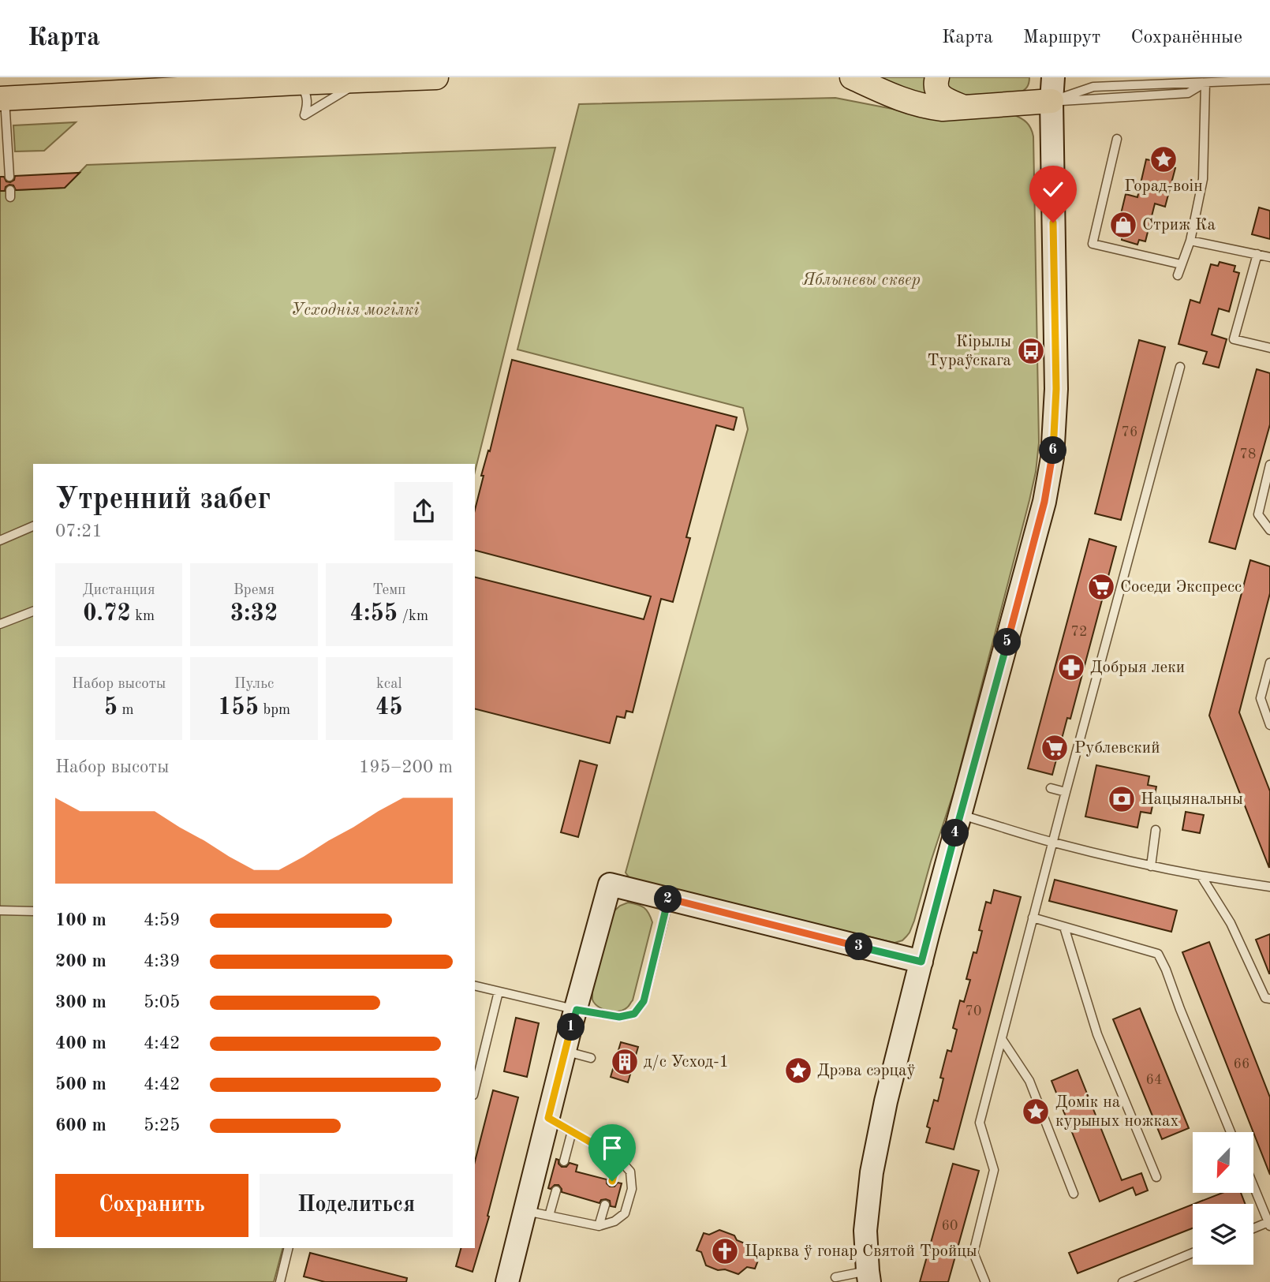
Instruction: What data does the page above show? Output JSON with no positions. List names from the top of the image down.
{
  "parks": ["Яблыневы сквер", "Усходнія могілкі"],
  "places": {
    "place": ["Горад-воін", "Дрэва сэрцаў", "Домік на курыных ножках"],
    "shop": ["Стриж Ка"],
    "bus stop": ["Кірылы Тураўскага"],
    "supermarket": ["Соседи Экспресс", "Рублевский"],
    "pharmacy": ["Добрыя леки"],
    "bank": ["Нацыянальны"],
    "building": ["д/с Усход-1"],
    "church": ["Царква ў гонар Святой Тройцы"]
  },
  "house_numbers": [
    "76",
    "78",
    "72",
    "70",
    "66",
    "64",
    "60"
  ],
  "north": "bottom left",
  "page": {
    "header": "Карта",
    "nav": ["Карта", "Маршрут", "Сохранённые"],
    "pins": [
      "6",
      "5",
      "4",
      "2",
      "3",
      "1"
    ],
    "heading": ["Утренний забег", "07:21"],
    "stats": [
      ["Дистанция", "0.72 km"],
      ["Время", "3:32"],
      ["Темп", "4:55 /km"],
      ["Набор высоты", "5 m"],
      ["Пульс", "155 bpm"],
      ["kcal", "45"]
    ],
    "chart": ["Набор высоты", "195–200 m"],
    "list": [
      {
        "name": "100 m",
        "note": "4:59"
      },
      {
        "name": "200 m",
        "note": "4:39"
      },
      {
        "name": "300 m",
        "note": "5:05"
      },
      {
        "name": "400 m",
        "note": "4:42"
      },
      {
        "name": "500 m",
        "note": "4:42"
      },
      {
        "name": "600 m",
        "note": "5:25"
      }
    ],
    "buttons": ["Сохранить", "Поделиться"]
  }
}
